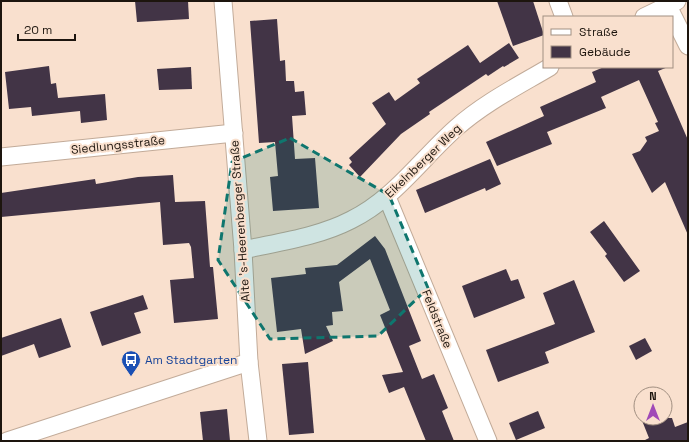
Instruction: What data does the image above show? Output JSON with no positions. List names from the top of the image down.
{
  "streets": {
    "street": [
      "Siedlungsstraße",
      "Eikelnberger Weg",
      "Alte 's-Heerenberger Straße",
      "Feldstraße"
    ]
  },
  "crossings": [
    ["Siedlungsstraße", "Alte 's-Heerenberger Straße"],
    ["Eikelnberger Weg", "Alte 's-Heerenberger Straße"],
    ["Eikelnberger Weg", "Feldstraße"]
  ],
  "places": {
    "bus stop": ["Am Stadtgarten"]
  },
  "legend": ["Straße", "Gebäude"],
  "scale_bar": "20 m",
  "north": "top"
}
